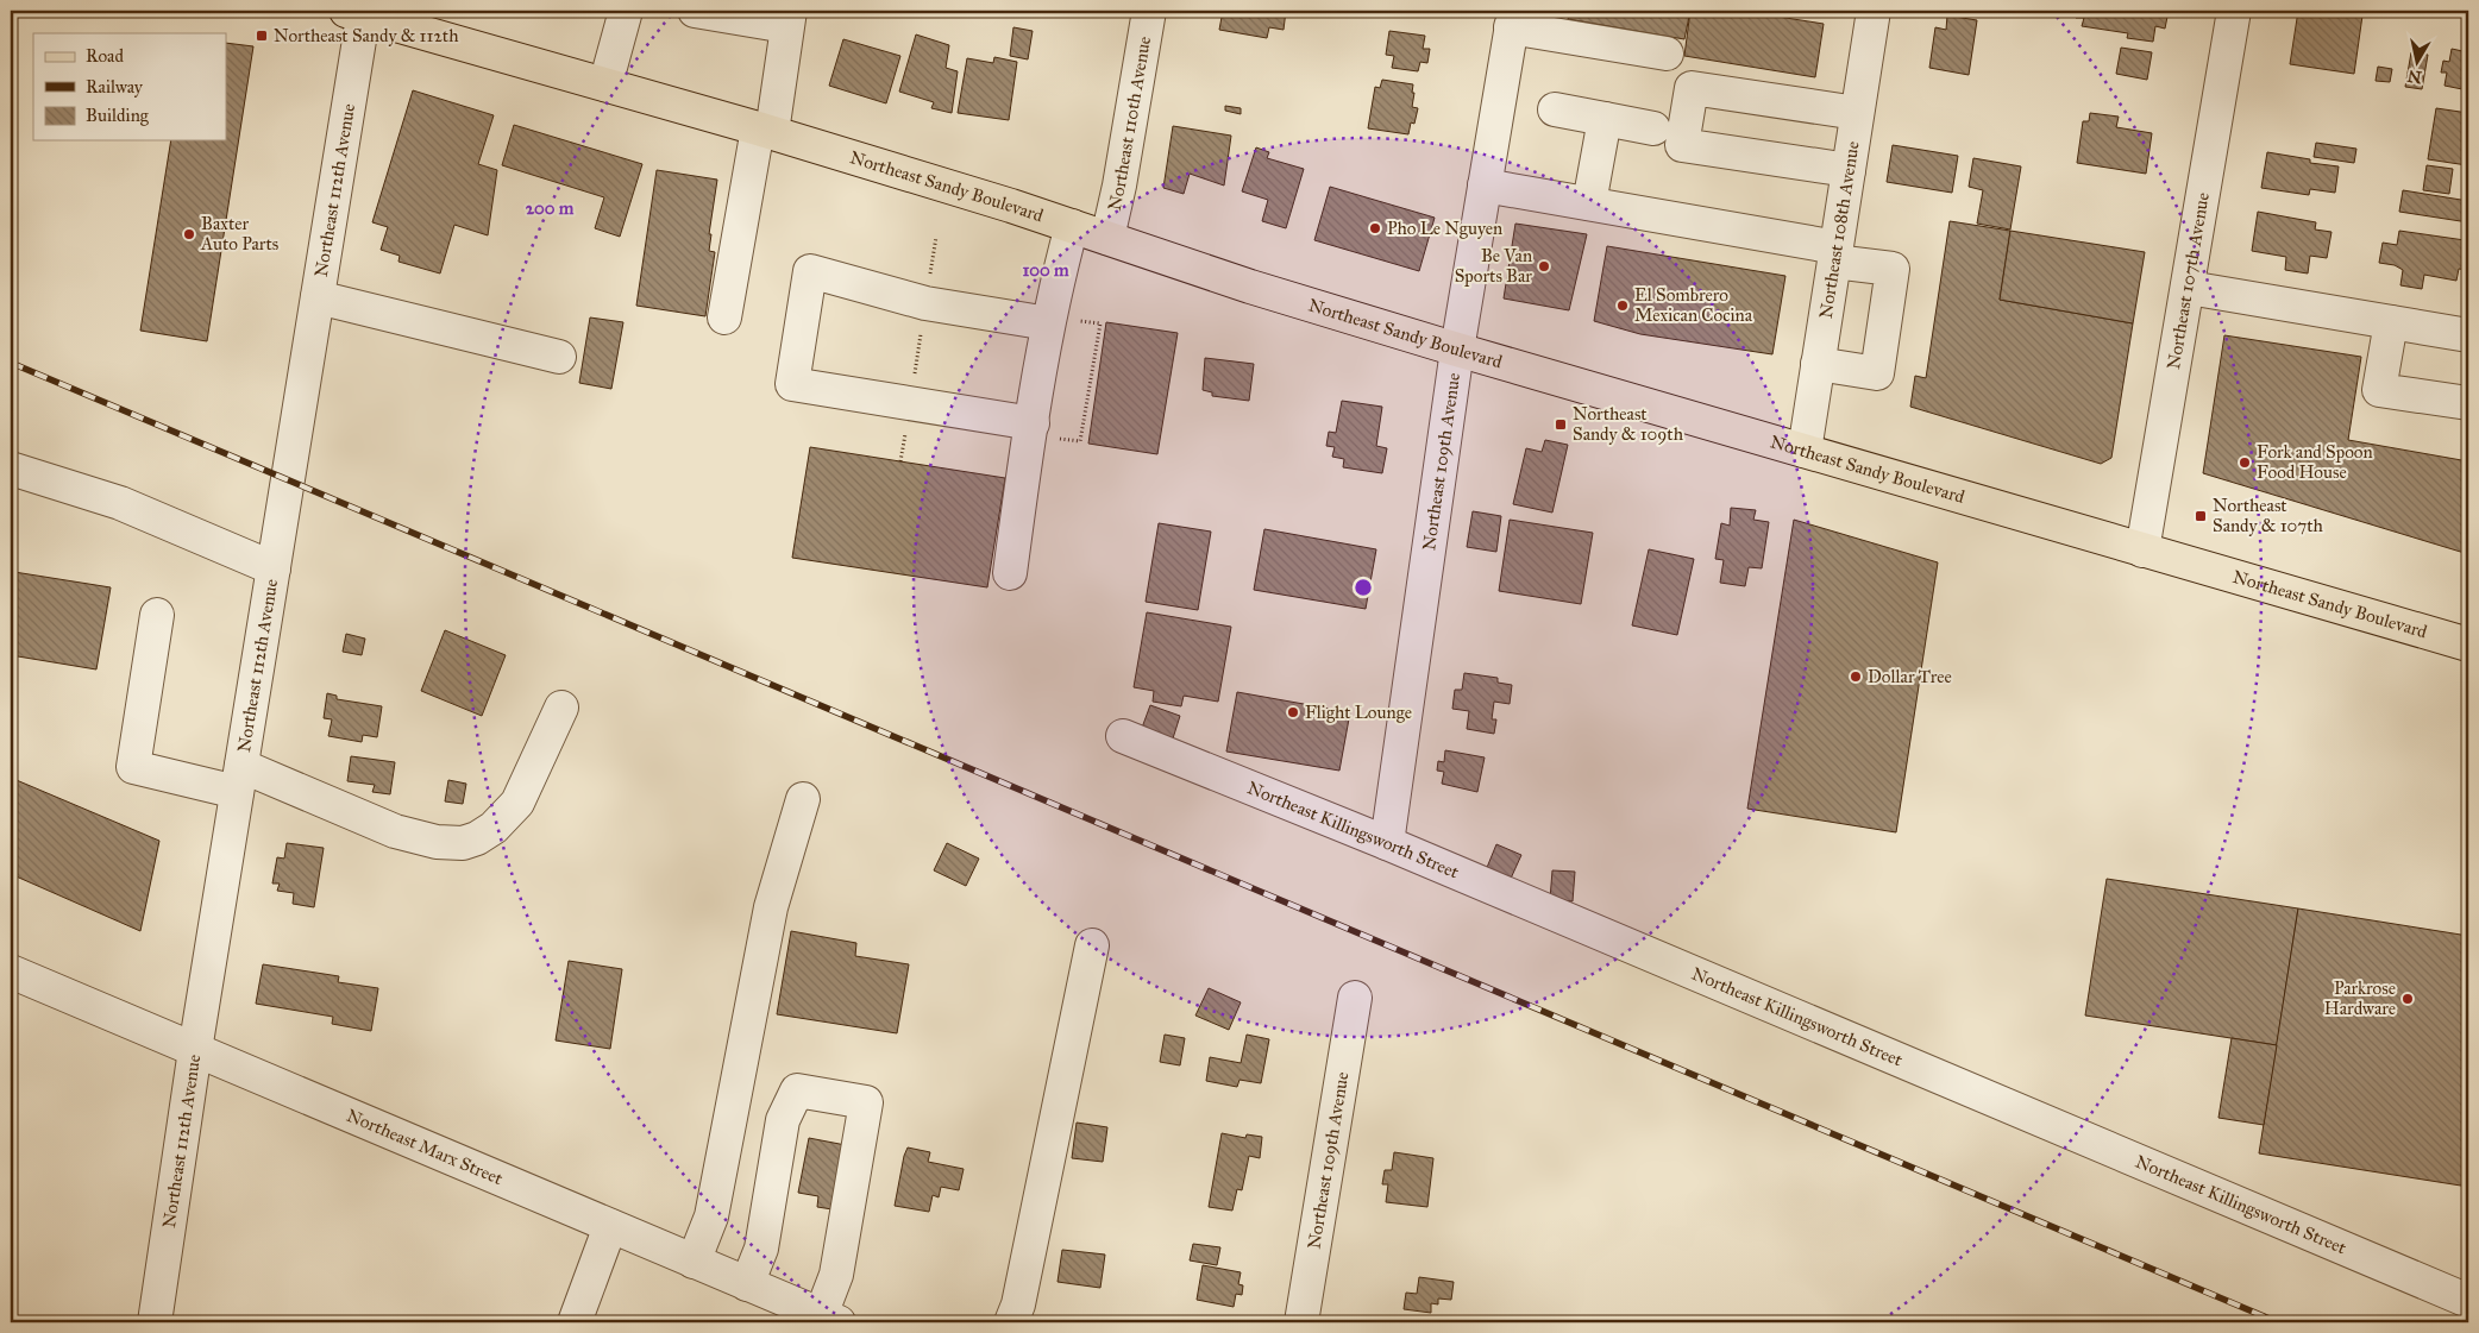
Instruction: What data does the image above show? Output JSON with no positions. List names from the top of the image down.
{
  "streets": {
    "main road": ["Northeast Sandy Boulevard"],
    "street": [
      "Northeast 110th Avenue",
      "Northeast 112th Avenue",
      "Northeast 108th Avenue",
      "Northeast 107th Avenue",
      "Northeast 109th Avenue",
      "Northeast Killingsworth Street",
      "Northeast Marx Street"
    ]
  },
  "crossings": [
    ["Northeast 110th Avenue", "Northeast Sandy Boulevard"],
    ["Northeast Sandy Boulevard", "Northeast 112th Avenue"],
    ["Northeast Sandy Boulevard", "Northeast 108th Avenue"],
    ["Northeast Sandy Boulevard", "Northeast 107th Avenue"],
    ["Northeast Sandy Boulevard", "Northeast 109th Avenue"],
    ["Northeast 112th Avenue", "Northeast Marx Street"],
    ["Northeast 109th Avenue", "Northeast Killingsworth Street"]
  ],
  "places": {
    "transit": ["Northeast Sandy & 112th", "Northeast Sandy & 109th", "Northeast Sandy & 107th"],
    "other": [
      "Pho Le Nguyen",
      "Baxter Auto Parts",
      "Be Van Sports Bar",
      "El Sombrero Mexican Cocina",
      "Fork and Spoon Food House",
      "Dollar Tree",
      "Flight Lounge",
      "Parkrose Hardware"
    ]
  },
  "legend": ["Road", "Railway", "Building"],
  "north": "bottom",
  "rings": ["200 m", "100 m"]
}
